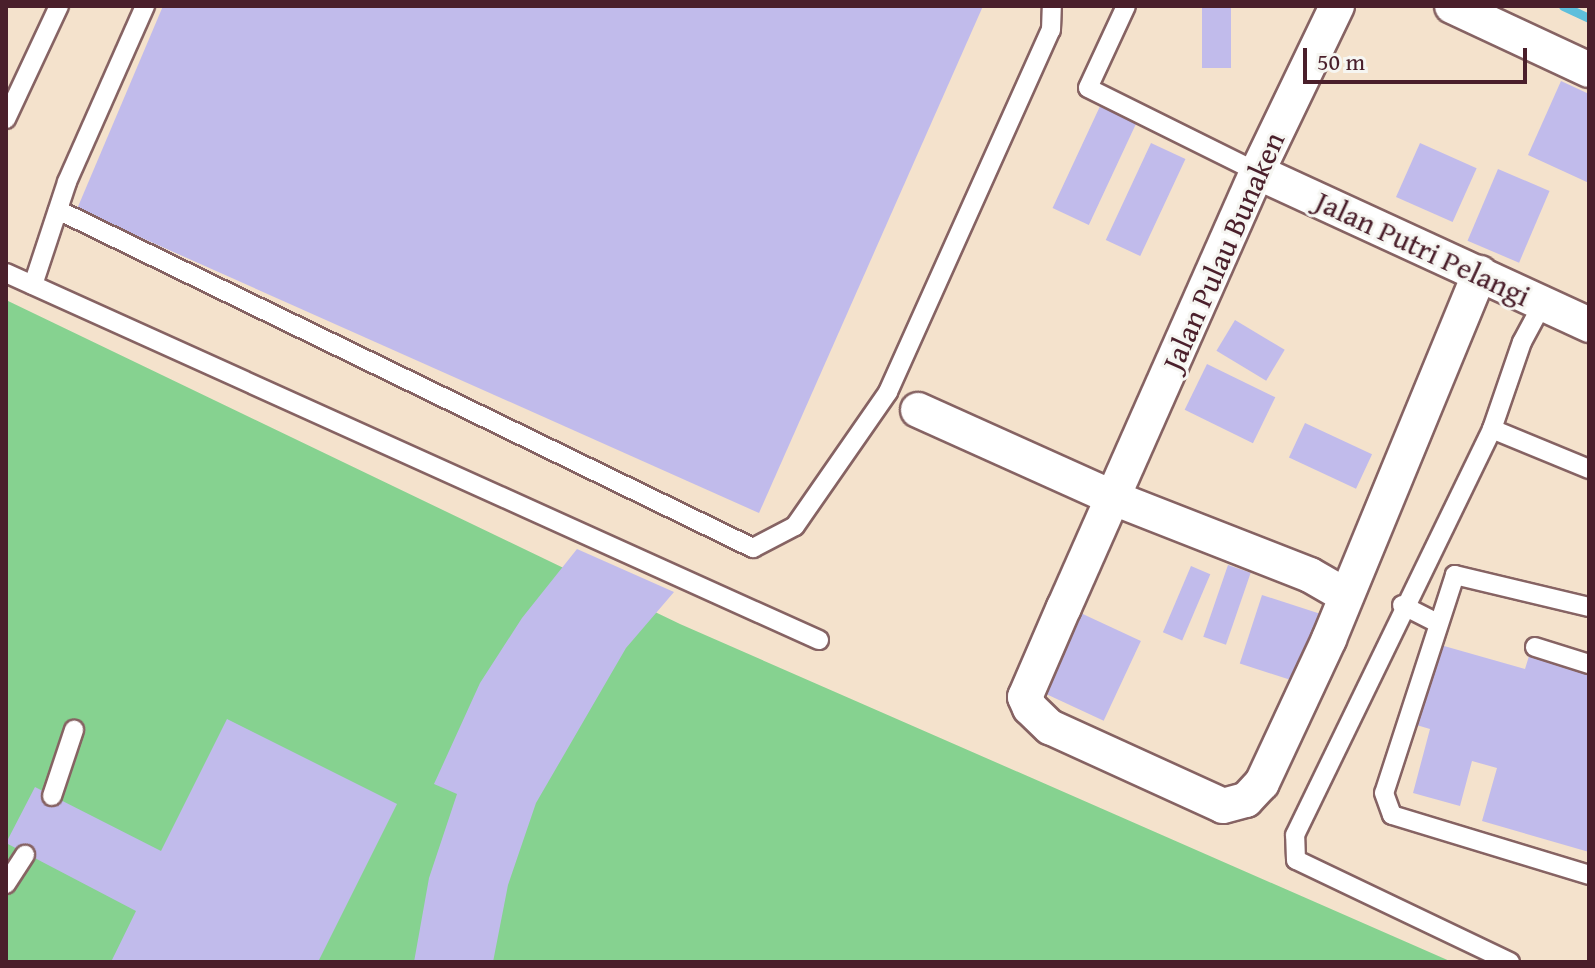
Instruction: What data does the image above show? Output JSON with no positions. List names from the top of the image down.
{
  "streets": {
    "street": ["Jalan Putri Pelangi", "Jalan Pulau Bunaken"]
  },
  "crossings": [
    ["Jalan Putri Pelangi", "Jalan Pulau Bunaken"]
  ],
  "scale_bar": "50 m"
}
